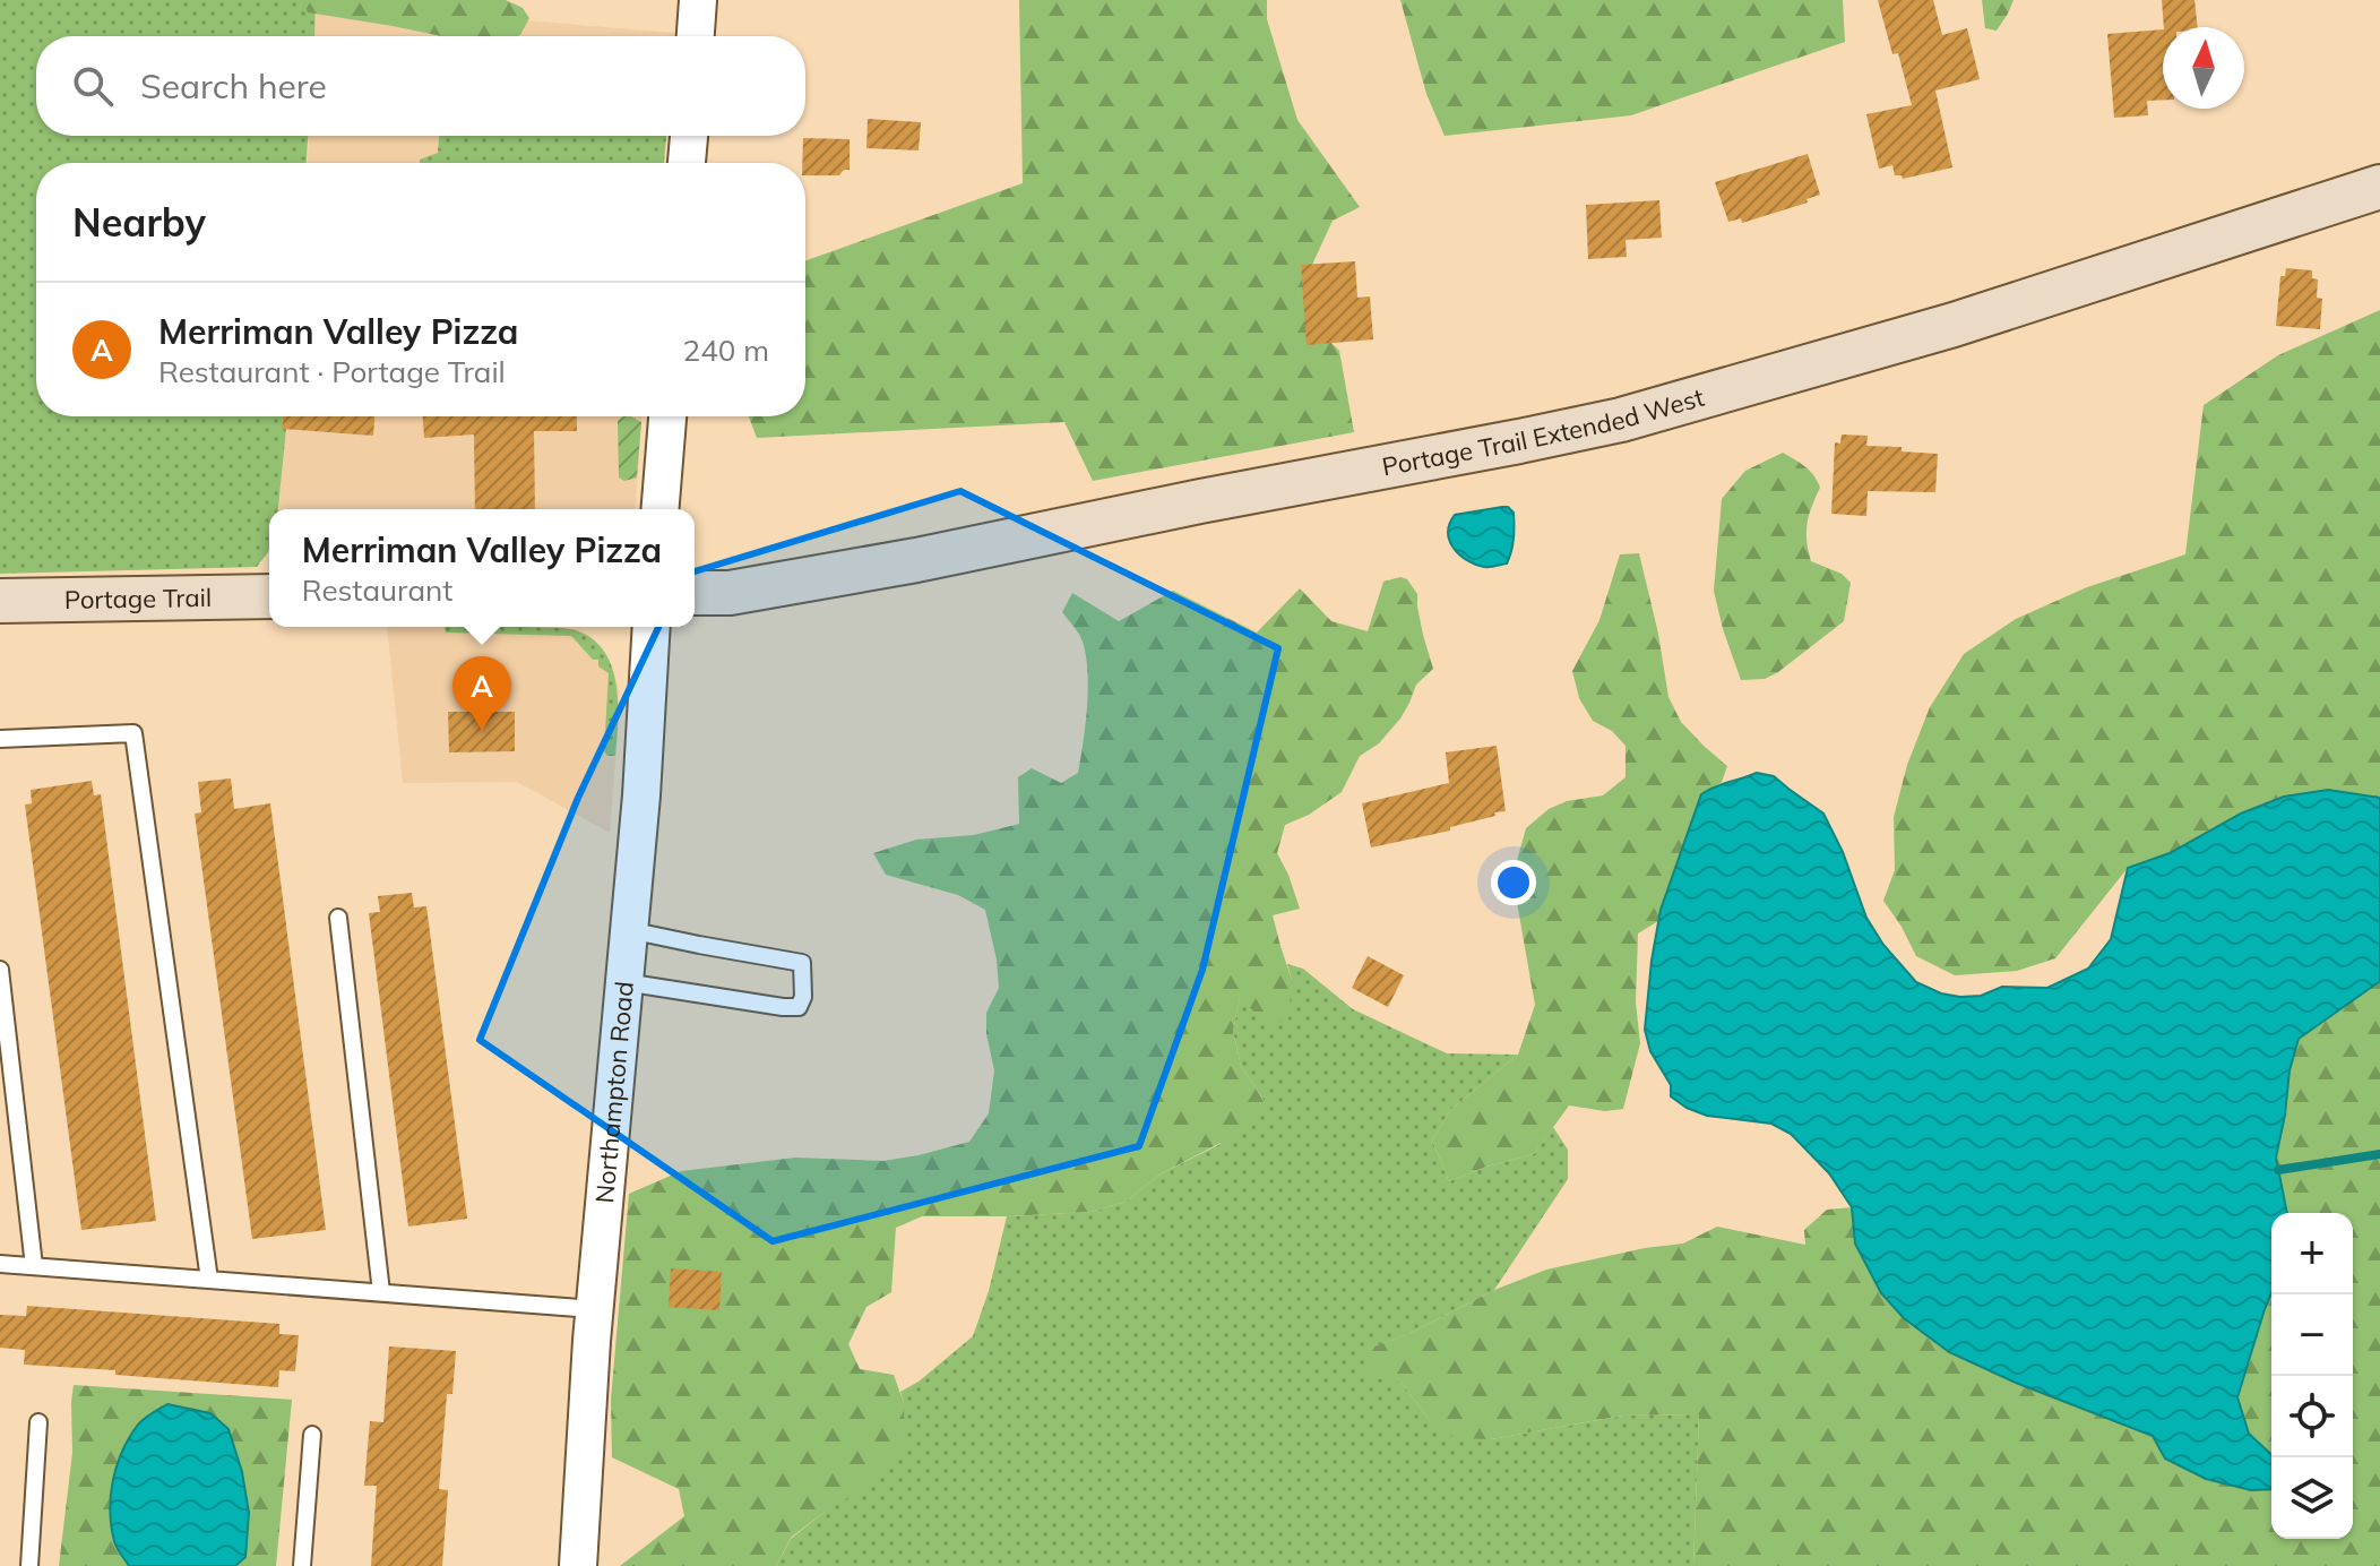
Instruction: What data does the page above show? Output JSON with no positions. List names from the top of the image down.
{
  "streets": {
    "main road": ["Portage Trail Extended West", "Portage Trail"],
    "street": ["Northampton Road"]
  },
  "north": "top",
  "page": {
    "search": "Search here",
    "heading": "Nearby",
    "list": [
      {
        "mark": "A",
        "name": "Merriman Valley Pizza",
        "note": "Restaurant · Portage Trail",
        "value": "240 m"
      }
    ],
    "popup": ["Merriman Valley Pizza", "Restaurant"],
    "pins": "A",
    "map_buttons": ["+", "−"]
  }
}
